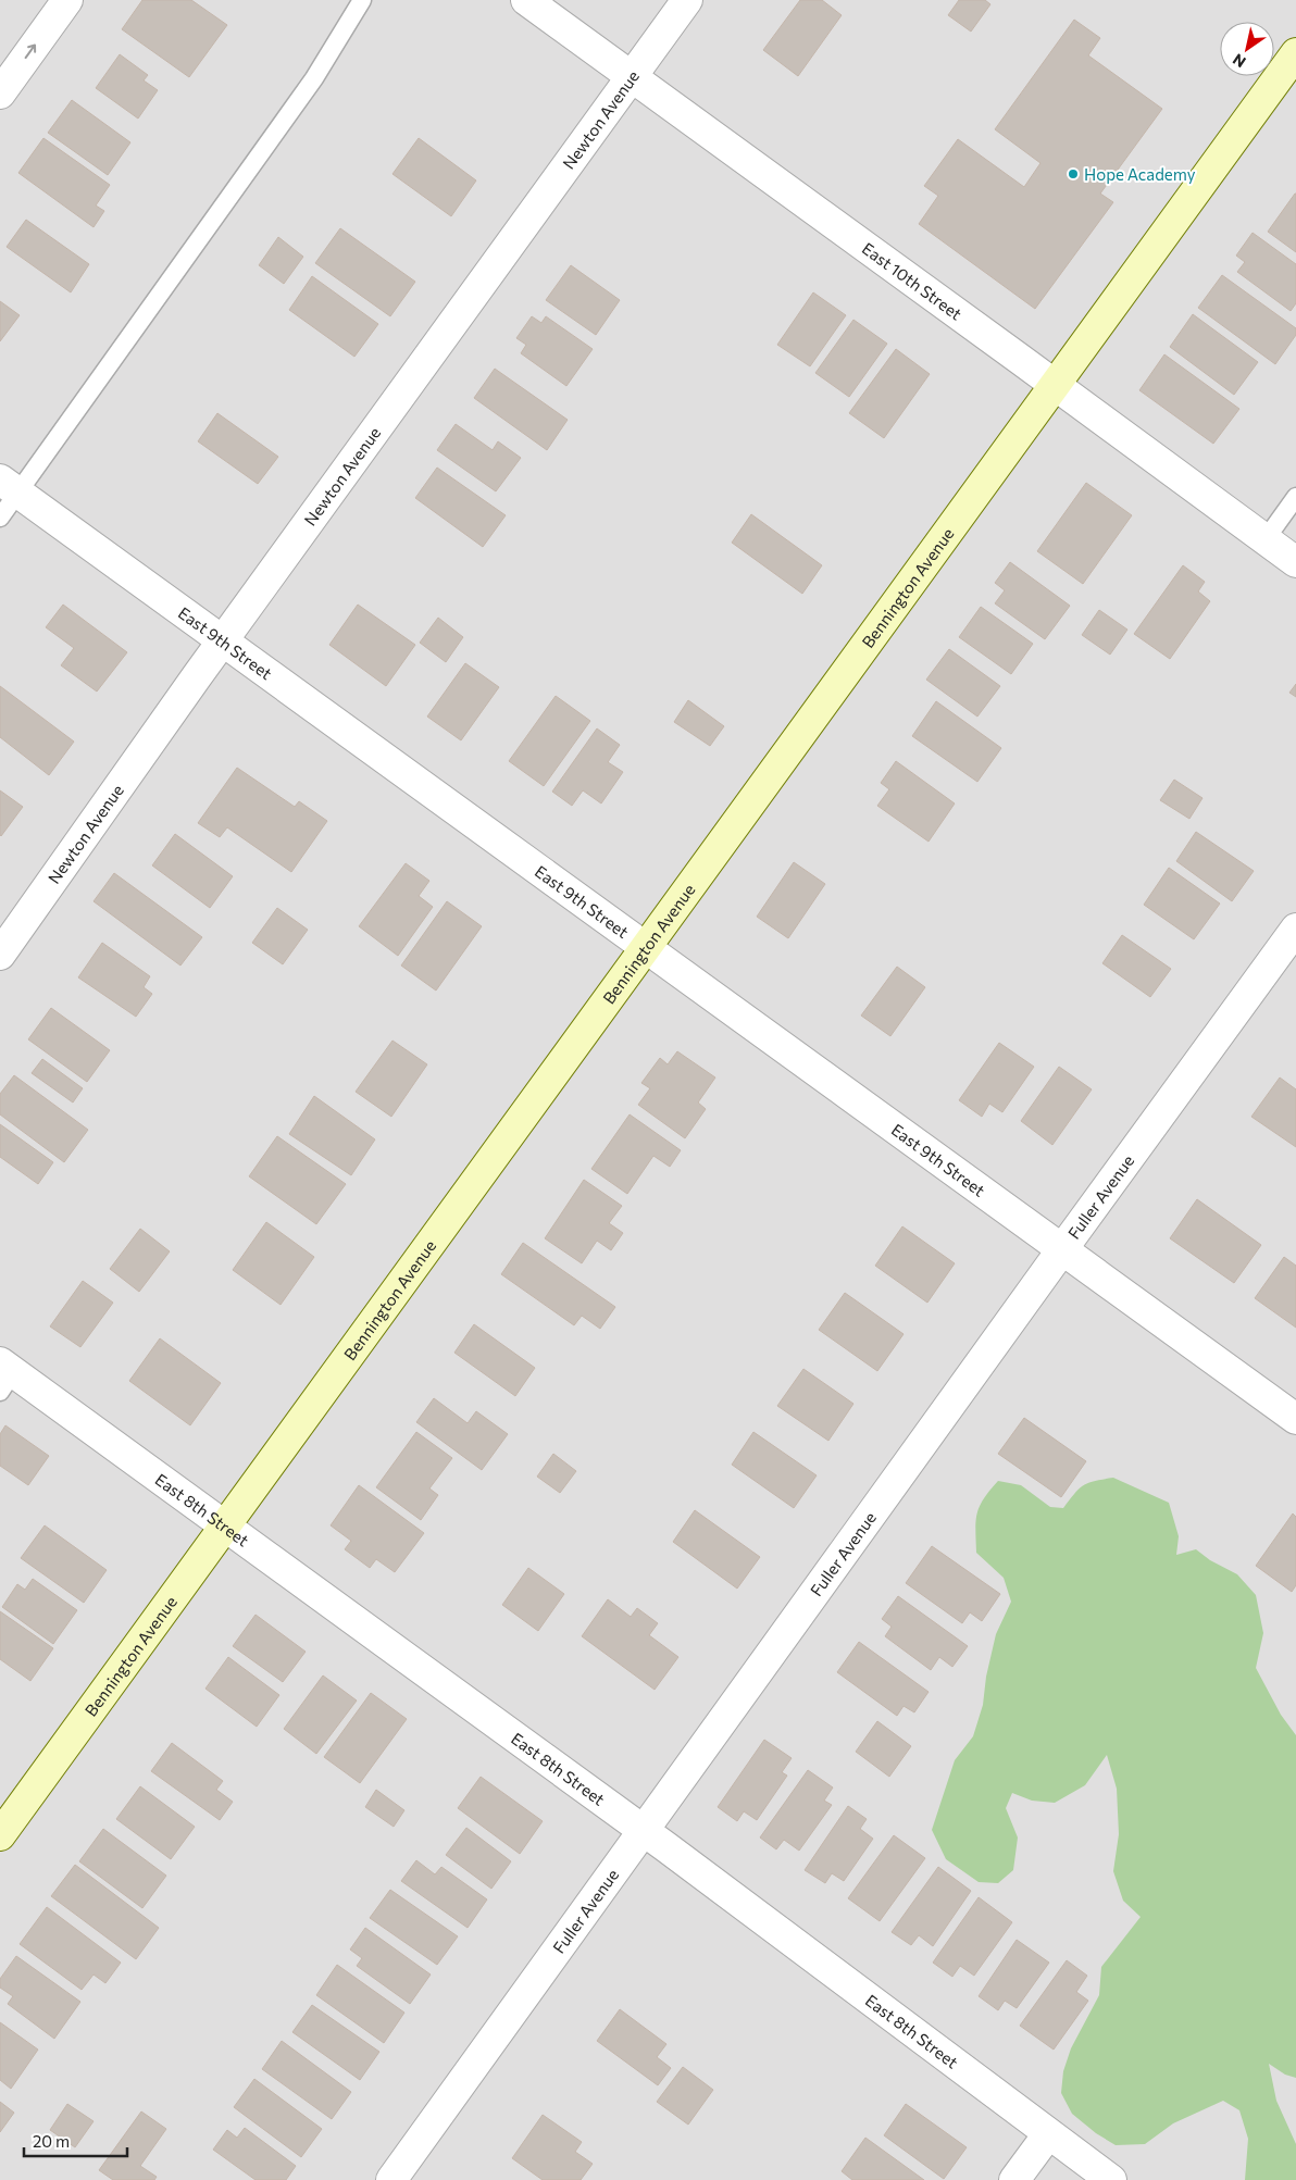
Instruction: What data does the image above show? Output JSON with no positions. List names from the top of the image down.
{
  "streets": {
    "street": [
      "Newton Avenue",
      "East 10th Street",
      "Bennington Avenue",
      "East 9th Street",
      "Fuller Avenue",
      "East 8th Street"
    ]
  },
  "crossings": [
    ["Newton Avenue", "East 10th Street"],
    ["Newton Avenue", "East 9th Street"],
    ["East 10th Street", "Bennington Avenue"],
    ["Bennington Avenue", "East 9th Street"],
    ["Bennington Avenue", "East 8th Street"],
    ["East 9th Street", "Fuller Avenue"],
    ["Fuller Avenue", "East 8th Street"]
  ],
  "places": ["Hope Academy"],
  "scale_bar": "20 m",
  "north": "bottom left"
}
